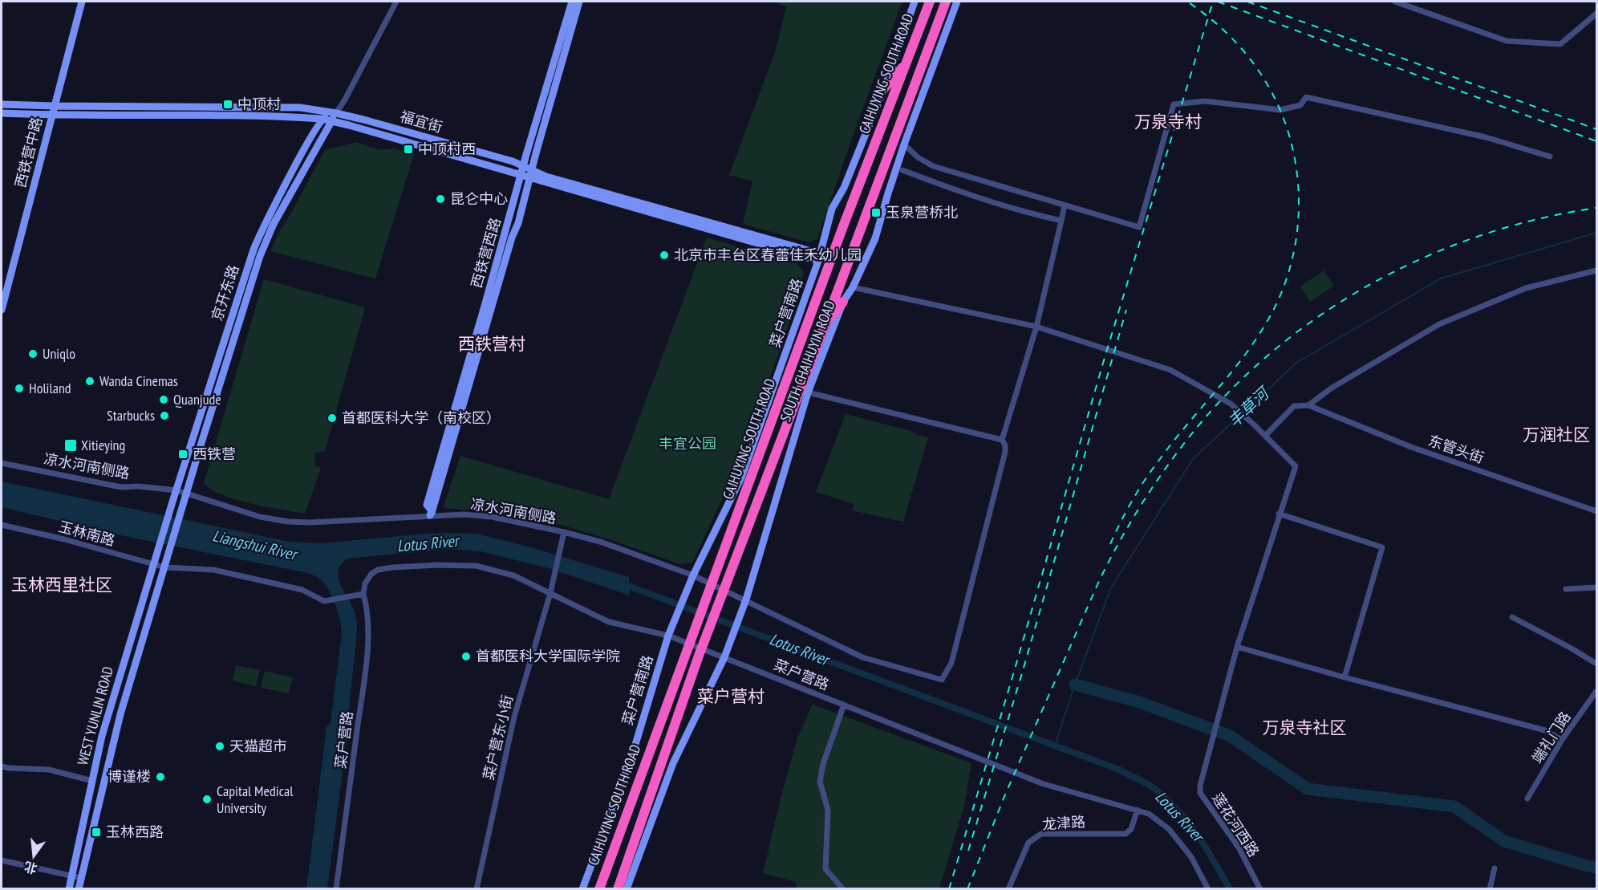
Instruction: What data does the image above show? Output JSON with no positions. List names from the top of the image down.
{
  "streets": {
    "highway": ["CAIHUYING SOUTH ROAD"],
    "street": [
      "福宜街",
      "西铁营中路",
      "西铁营西路",
      "京开东路",
      "菜户营南路",
      "SOUTH CHAIHUYIN ROAD",
      "东管头街",
      "凉水河南侧路",
      "玉林南路",
      "菜户营路",
      "WEST YUNLIN ROAD",
      "菜户营东小街",
      "端礼门路",
      "龙津路",
      "莲花河西路"
    ]
  },
  "crossings": [
    ["福宜街", "西铁营中路"],
    ["福宜街", "西铁营西路"],
    ["福宜街", "京开东路"],
    ["福宜街", "菜户营南路"],
    ["西铁营西路", "凉水河南侧路"],
    ["京开东路", "凉水河南侧路"],
    ["京开东路", "WEST YUNLIN ROAD"],
    ["菜户营南路", "凉水河南侧路"],
    ["菜户营南路", "菜户营路"],
    ["SOUTH CHAIHUYIN ROAD", "凉水河南侧路"],
    ["SOUTH CHAIHUYIN ROAD", "菜户营路"],
    ["凉水河南侧路", "菜户营东小街"],
    ["玉林南路", "菜户营路"],
    ["玉林南路", "WEST YUNLIN ROAD"],
    ["菜户营路", "菜户营东小街"],
    ["菜户营路", "龙津路"]
  ],
  "districts": [
    "万泉寺村",
    "西铁营村",
    "万润社区",
    "玉林西里社区",
    "菜户营村",
    "万泉寺社区"
  ],
  "water": ["丰草河", "Lotus River", "Liangshui River"],
  "parks": ["丰宜公园"],
  "places": {
    "transit": [
      "中顶村",
      "中顶村西",
      "玉泉营桥北",
      "Xitieying",
      "西铁营",
      "玉林西路"
    ],
    "other": [
      "昆仑中心",
      "北京市丰台区春蕾佳禾幼儿园",
      "Uniqlo",
      "Wanda Cinemas",
      "Holiland",
      "Quanjude",
      "Starbucks",
      "首都医科大学（南校区）",
      "首都医科大学国际学院",
      "天猫超市",
      "博谨楼",
      "Capital Medical University"
    ]
  },
  "north": "bottom"
}
